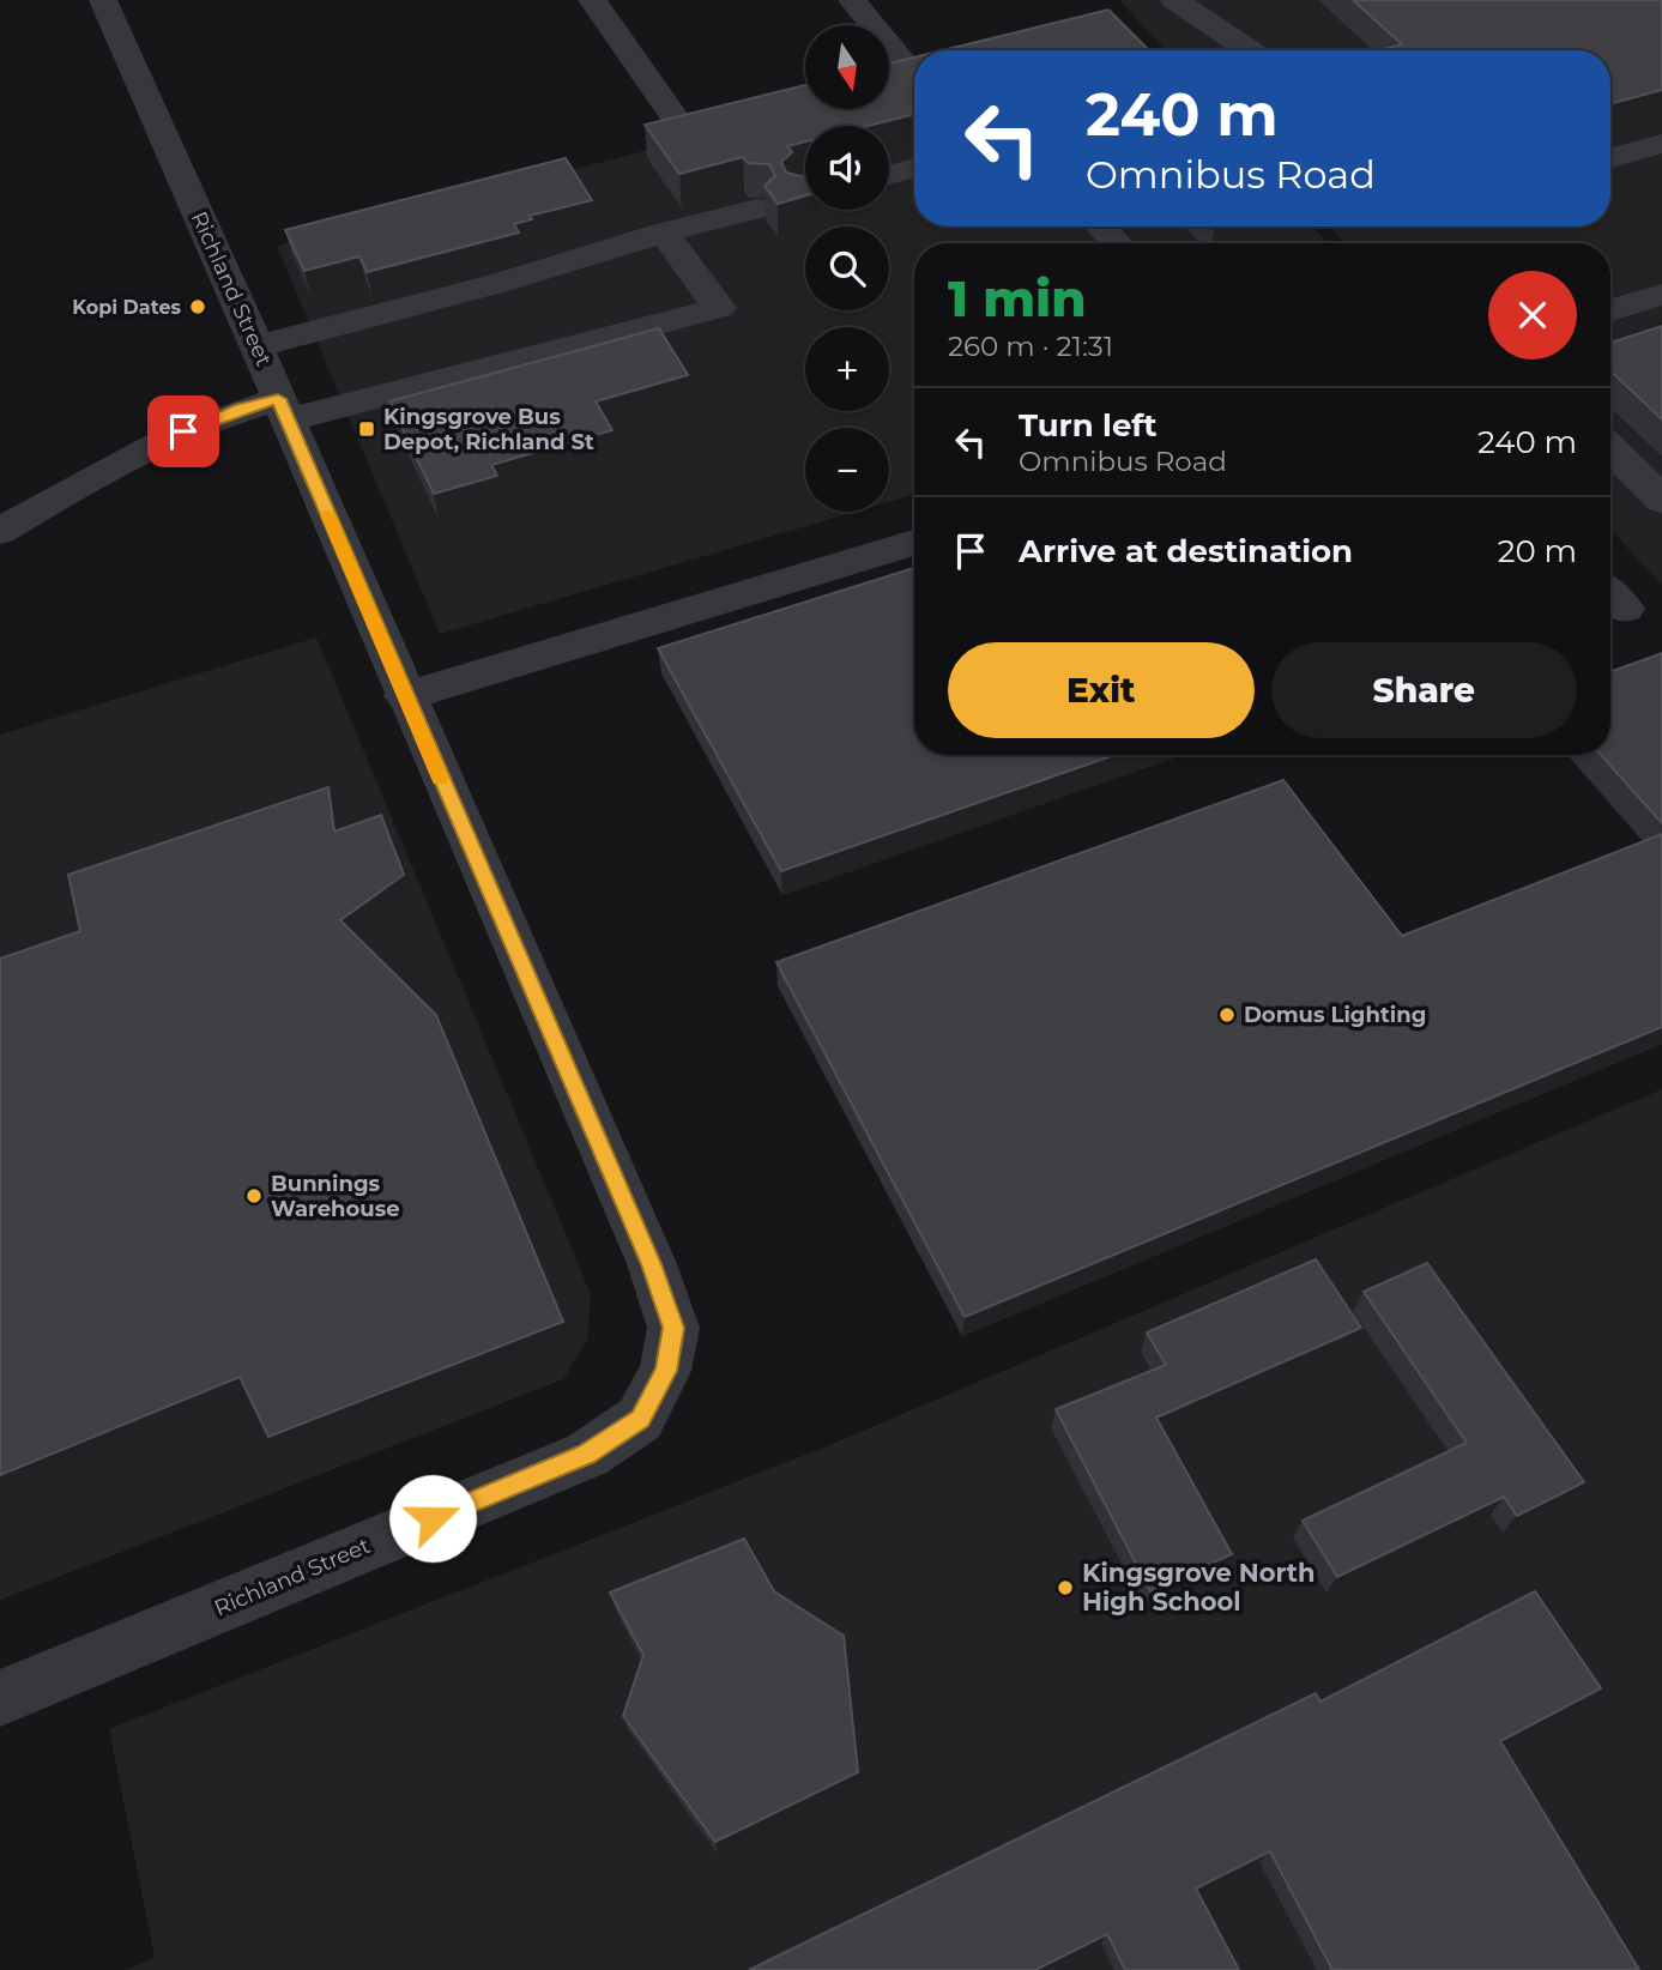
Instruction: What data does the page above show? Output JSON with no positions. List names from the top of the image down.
{
  "streets": {
    "street": ["Richland Street"]
  },
  "places": {
    "other": [
      "Kopi Dates",
      "Domus Lighting",
      "Bunnings Warehouse",
      "Kingsgrove North High School"
    ],
    "transit": ["Kingsgrove Bus Depot, Richland St"]
  },
  "north": "bottom",
  "page": {
    "map_buttons": ["+", "−"],
    "turn": ["240 m", "Omnibus Road"],
    "heading": ["1 min", "260 m · 21:31"],
    "list": [
      {
        "name": "Turn left",
        "note": "Omnibus Road",
        "value": "240 m"
      },
      {
        "name": "Arrive at destination",
        "value": "20 m"
      }
    ],
    "buttons": ["Exit", "Share"]
  }
}
